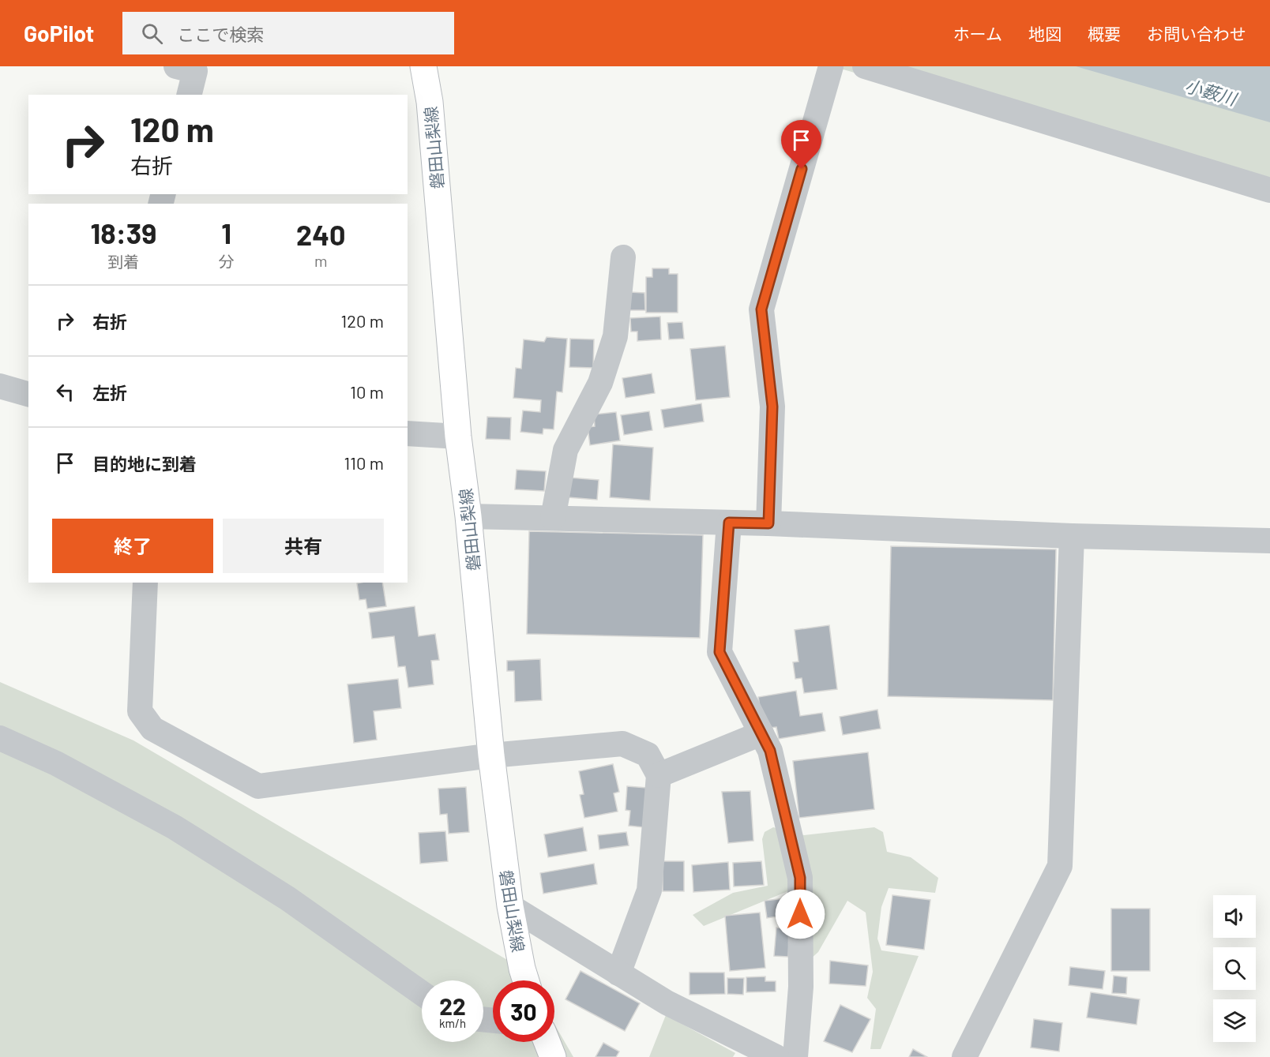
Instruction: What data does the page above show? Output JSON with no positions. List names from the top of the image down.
{
  "streets": {
    "main road": ["磐田山梨線"]
  },
  "water": ["小薮川"],
  "page": {
    "header": "GoPilot",
    "search": "ここで検索",
    "nav": [
      "ホーム",
      "地図",
      "概要",
      "お問い合わせ"
    ],
    "turn": ["120 m", "右折"],
    "eta": [
      "18:39",
      "到着",
      "1",
      "分",
      "240",
      "m"
    ],
    "list": [
      {
        "name": "右折",
        "value": "120 m"
      },
      {
        "name": "左折",
        "value": "10 m"
      },
      {
        "name": "目的地に到着",
        "value": "110 m"
      }
    ],
    "buttons": ["終了", "共有"],
    "speed": "22 km/h",
    "limit": "30"
  }
}
